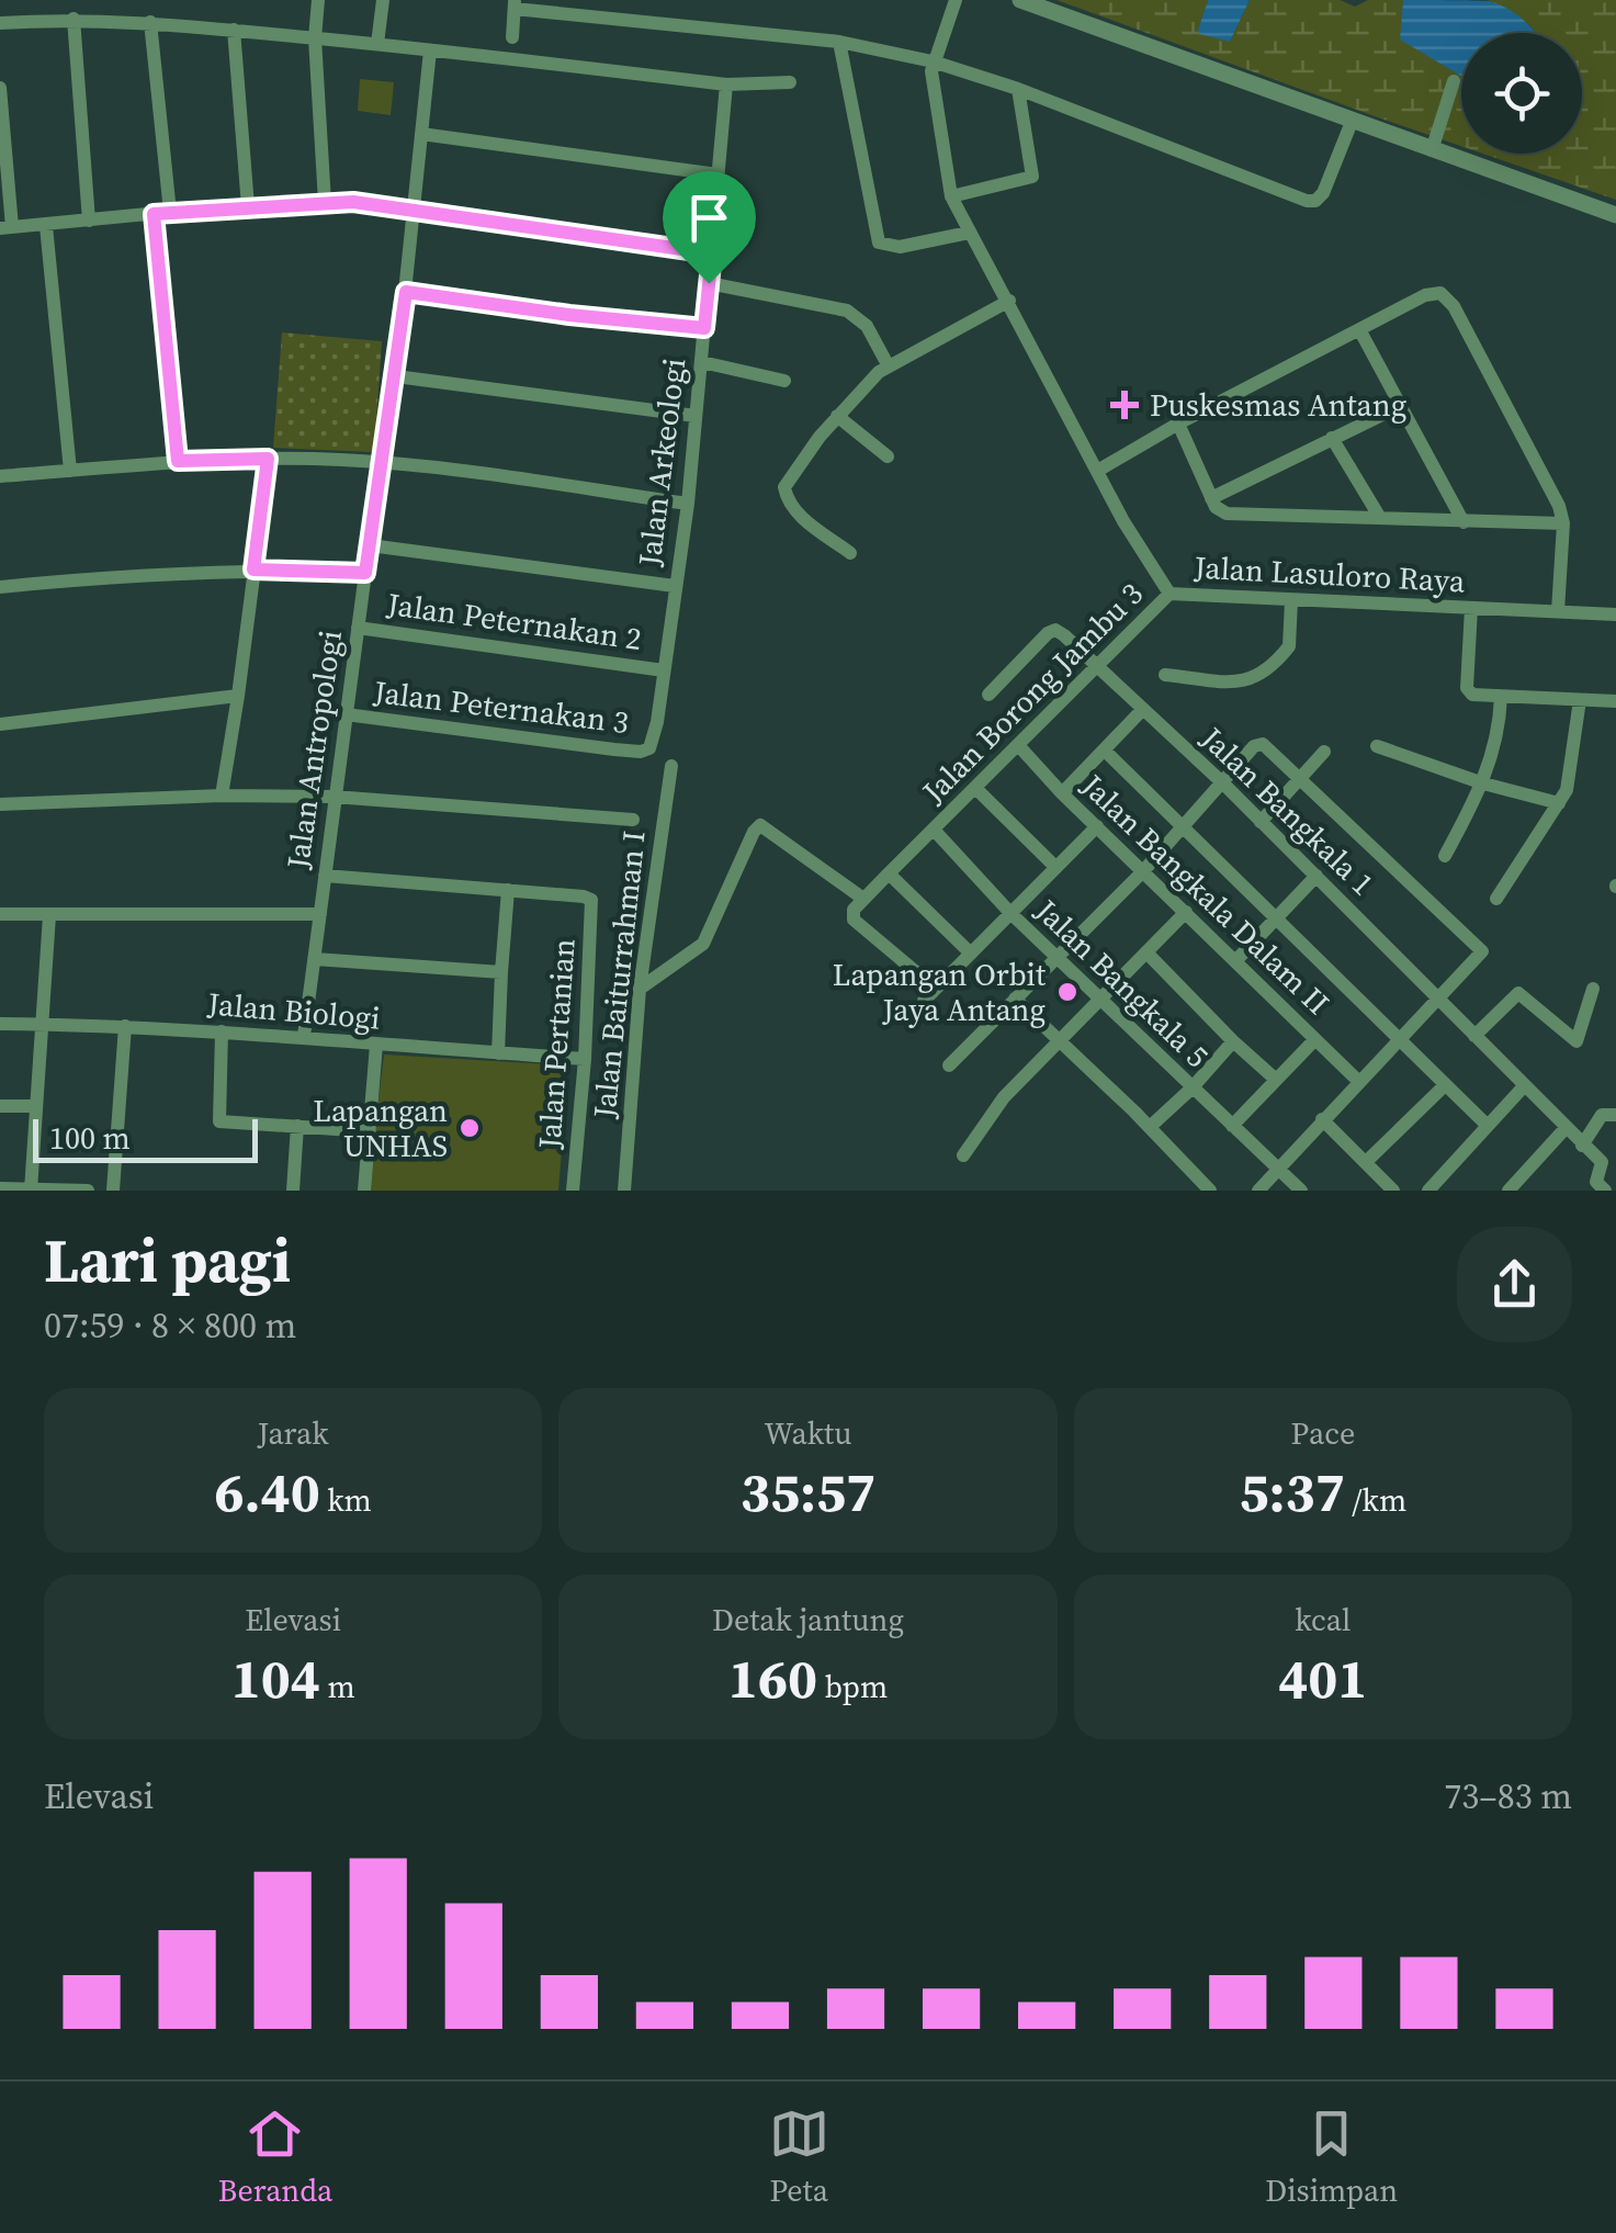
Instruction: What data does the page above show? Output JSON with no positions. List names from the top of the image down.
{
  "streets": {
    "street": [
      "Jalan Arkeologi",
      "Jalan Lasuloro Raya",
      "Jalan Peternakan 2",
      "Jalan Borong Jambu 3",
      "Jalan Peternakan 3",
      "Jalan Antropologi",
      "Jalan Bangkala 1",
      "Jalan Bangkala Dalam II",
      "Jalan Baiturrahman I",
      "Jalan Bangkala 5",
      "Jalan Biologi",
      "Jalan Pertanian"
    ]
  },
  "crossings": [
    ["Jalan Arkeologi", "Jalan Peternakan 2"],
    ["Jalan Arkeologi", "Jalan Peternakan 3"],
    ["Jalan Lasuloro Raya", "Jalan Borong Jambu 3"],
    ["Jalan Peternakan 2", "Jalan Antropologi"],
    ["Jalan Borong Jambu 3", "Jalan Bangkala 1"],
    ["Jalan Borong Jambu 3", "Jalan Bangkala Dalam II"],
    ["Jalan Borong Jambu 3", "Jalan Bangkala 5"],
    ["Jalan Peternakan 3", "Jalan Antropologi"],
    ["Jalan Antropologi", "Jalan Biologi"],
    ["Jalan Biologi", "Jalan Pertanian"]
  ],
  "places": {
    "health": ["Puskesmas Antang"],
    "other": ["Lapangan Orbit Jaya Antang", "Lapangan UNHAS"]
  },
  "scale_bar": "100 m",
  "page": {
    "scale": "100 m",
    "heading": ["Lari pagi", "07:59 · 8 × 800 m"],
    "stats": [
      ["Jarak", "6.40 km"],
      ["Waktu", "35:57"],
      ["Pace", "5:37 /km"],
      ["Elevasi", "104 m"],
      ["Detak jantung", "160 bpm"],
      ["kcal", "401"]
    ],
    "chart": ["Elevasi", "73–83 m"],
    "tabs": ["Beranda", "Peta", "Disimpan"]
  }
}
